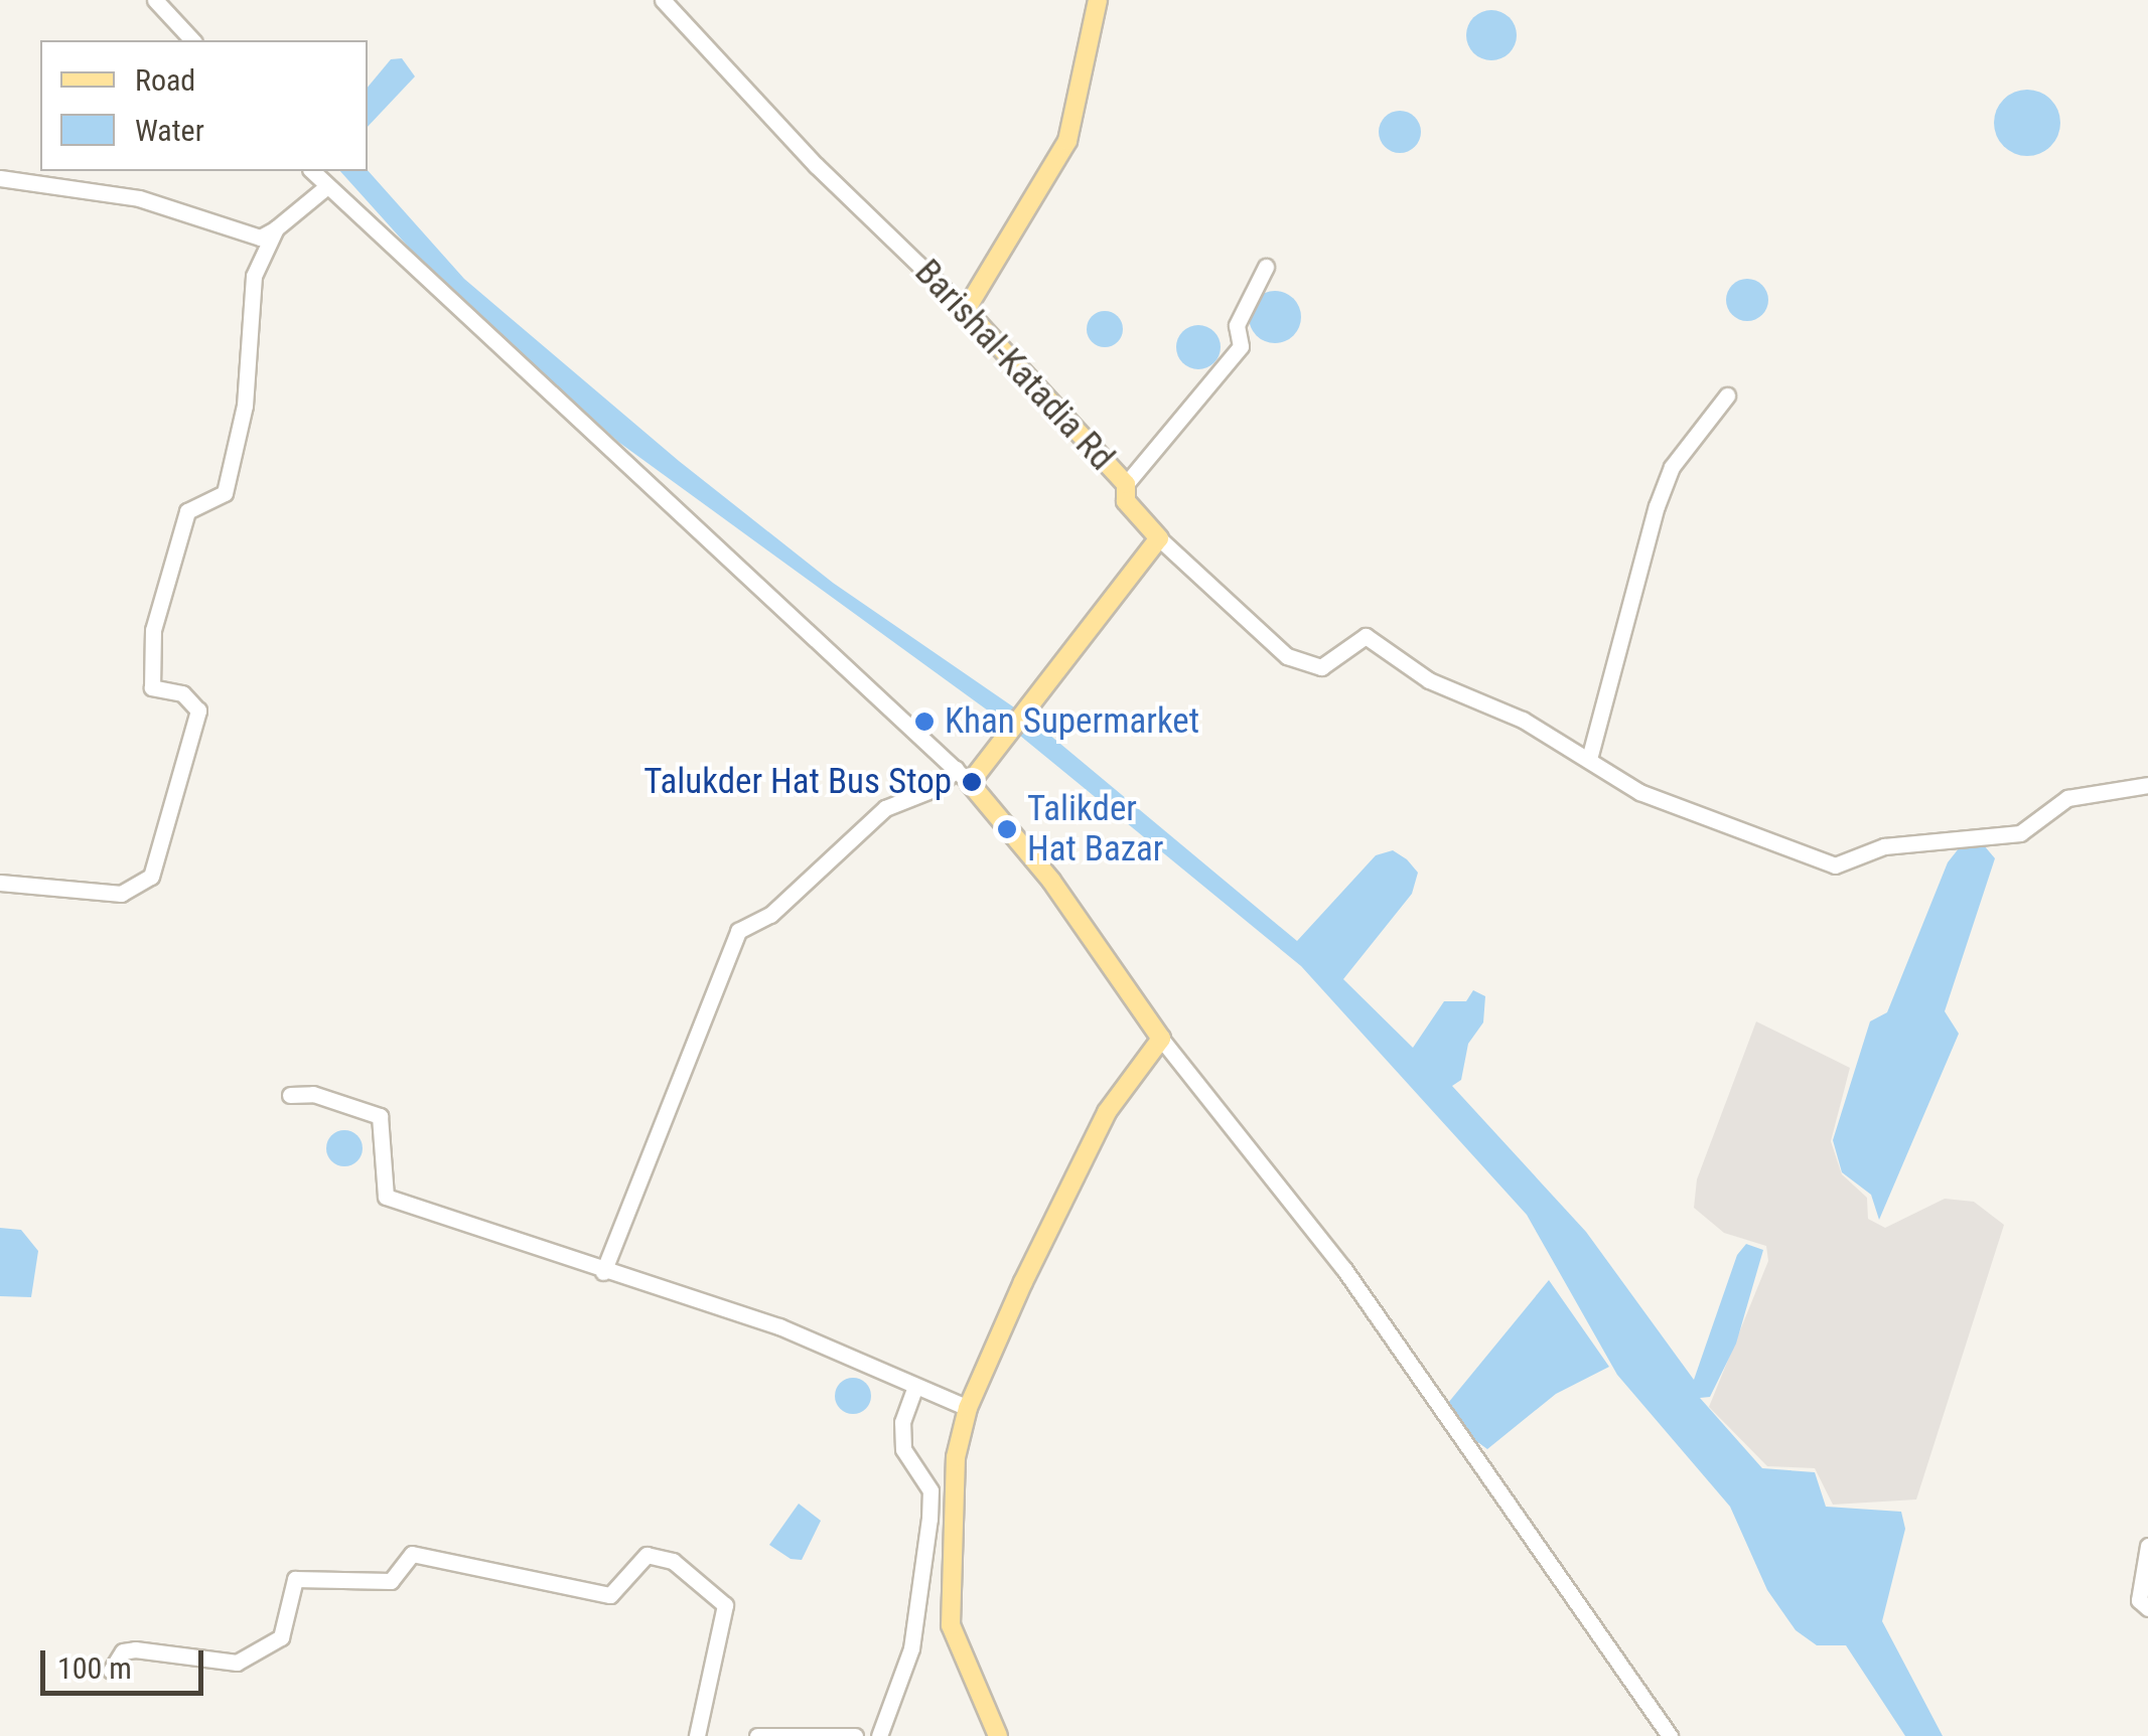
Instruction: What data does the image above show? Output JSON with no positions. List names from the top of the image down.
{
  "streets": {
    "main road": ["Barishal-Katadia Rd"]
  },
  "places": ["Khan Supermarket", "Talukder Hat Bus Stop", "Talikder Hat Bazar"],
  "legend": ["Road", "Water"],
  "scale_bar": "100 m"
}
